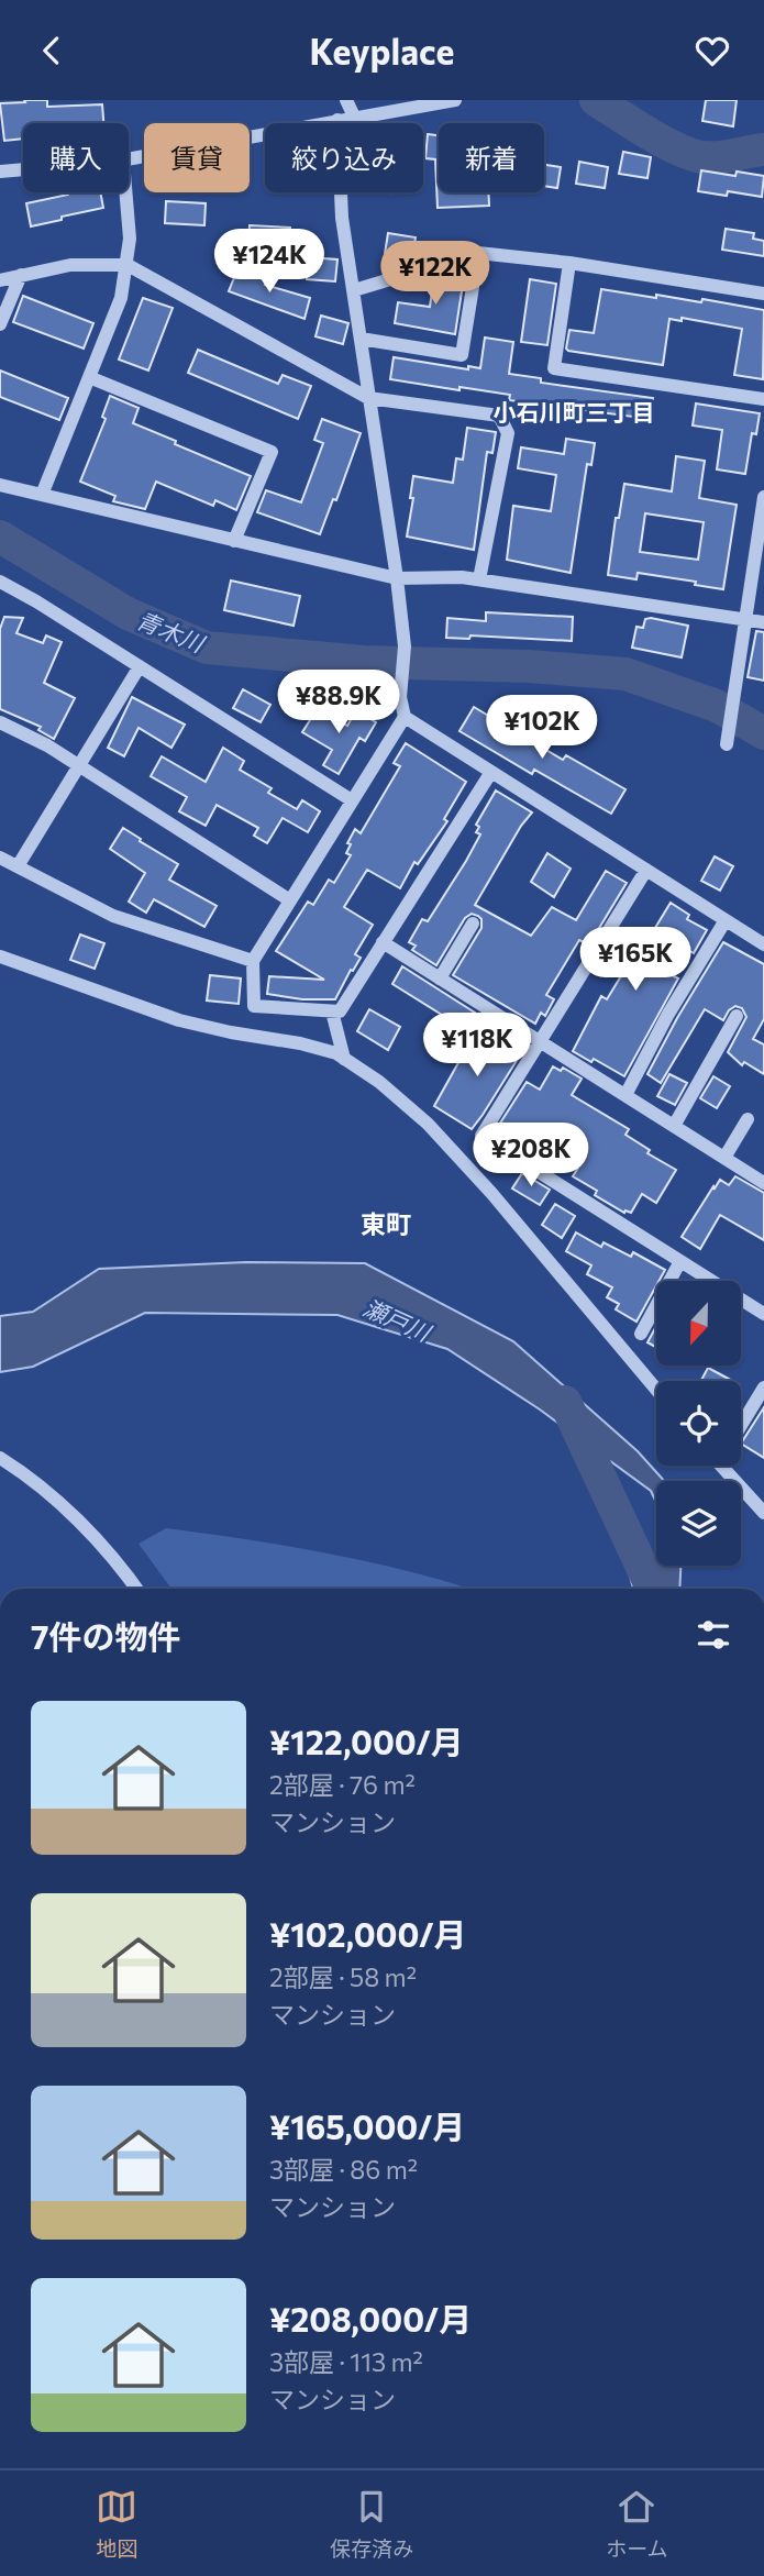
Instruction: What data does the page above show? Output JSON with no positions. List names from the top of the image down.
{
  "districts": ["小石川町三丁目", "東町"],
  "water": ["青木川", "瀬戸川"],
  "north": "bottom",
  "page": {
    "header": "Keyplace",
    "chip": [
      "購入",
      "賃貸",
      "絞り込み",
      "新着"
    ],
    "price": [
      "¥124K",
      "¥122K",
      "¥88.9K",
      "¥102K",
      "¥165K",
      "¥118K",
      "¥208K"
    ],
    "heading": "7件の物件",
    "list": [
      {
        "name": "¥122,000/月",
        "note": "2部屋 · 76 m² · マンション"
      },
      {
        "name": "¥102,000/月",
        "note": "2部屋 · 58 m² · マンション"
      },
      {
        "name": "¥165,000/月",
        "note": "3部屋 · 86 m² · マンション"
      },
      {
        "name": "¥208,000/月",
        "note": "3部屋 · 113 m² · マンション"
      }
    ],
    "tabs": ["地図", "保存済み", "ホーム"]
  }
}
